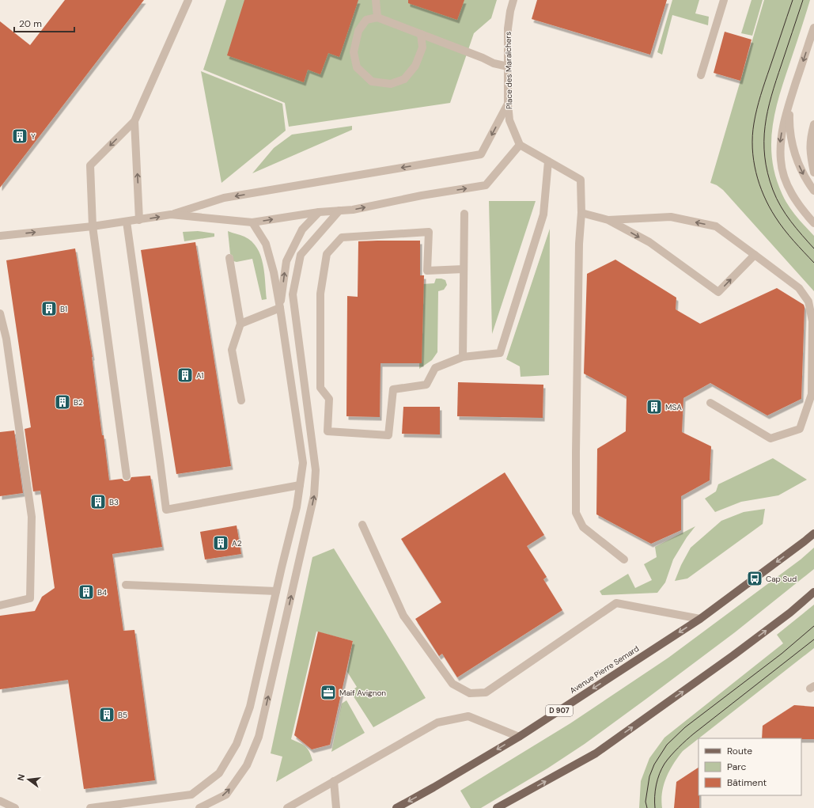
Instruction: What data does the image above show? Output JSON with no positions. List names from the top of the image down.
{
  "streets": {
    "main road": ["Avenue Pierre Semard", "D 907"],
    "street": ["Place des Maraîchers"]
  },
  "places": {
    "building": [
      "Y",
      "B1",
      "A1",
      "B2",
      "MSA",
      "B3",
      "A2",
      "B4",
      "B5"
    ],
    "bus stop": ["Cap Sud"],
    "office": ["Maif Avignon"]
  },
  "legend": ["Route", "Parc", "Bâtiment"],
  "scale_bar": "20 m",
  "north": "left"
}
